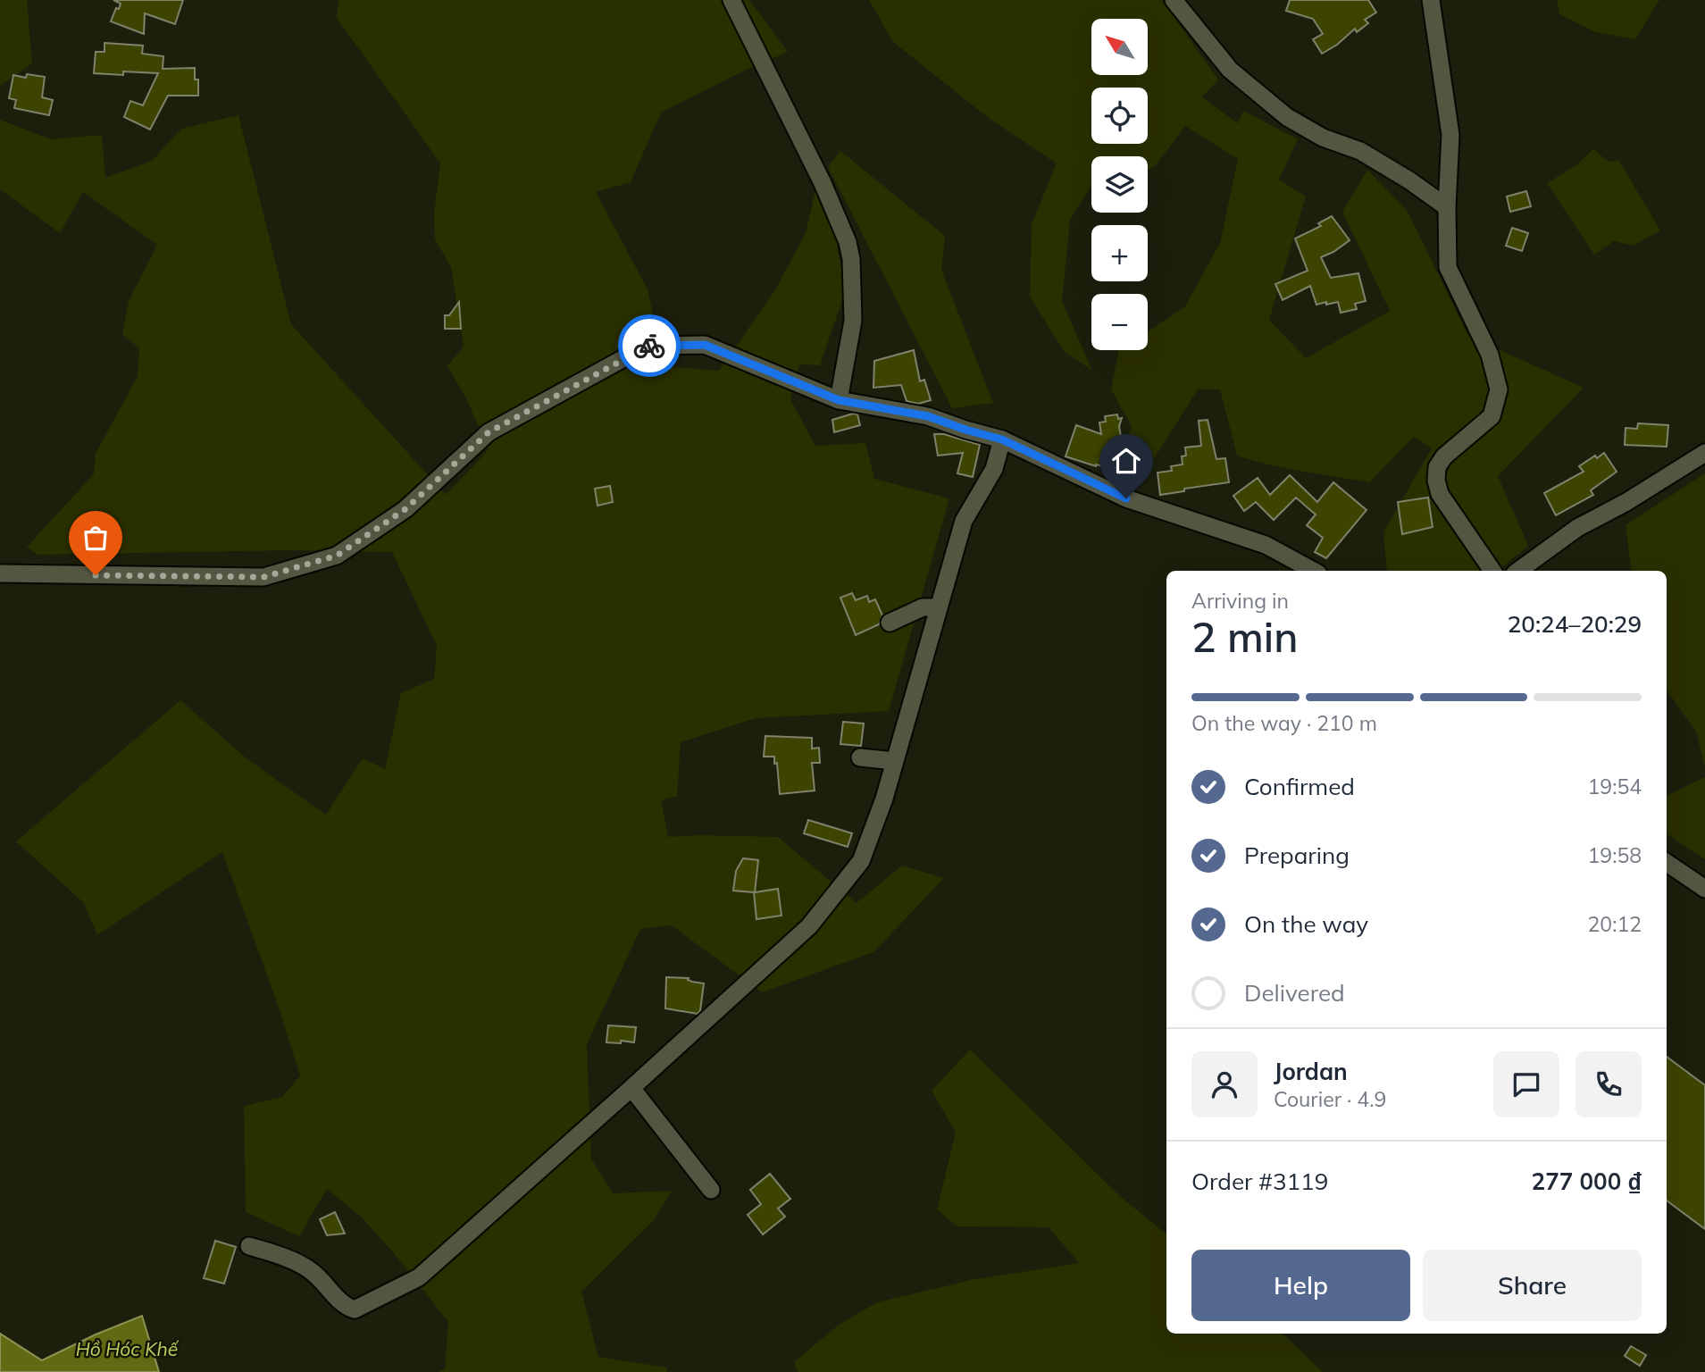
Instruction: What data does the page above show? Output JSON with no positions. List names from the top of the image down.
{
  "water": ["Hồ Hóc Khế"],
  "north": "top left",
  "page": {
    "map_buttons": ["+", "−"],
    "heading": ["2 min", "Arriving in", "20:24–20:29"],
    "panel": [
      "Jordan",
      "Courier · 4.9",
      "Order #3119",
      "277 000 ₫"
    ],
    "bar": "On the way · 210 m",
    "list": [
      ["Confirmed", "19:54"],
      ["Preparing", "19:58"],
      ["On the way", "20:12"],
      "Delivered"
    ],
    "buttons": ["Help", "Share"]
  }
}
